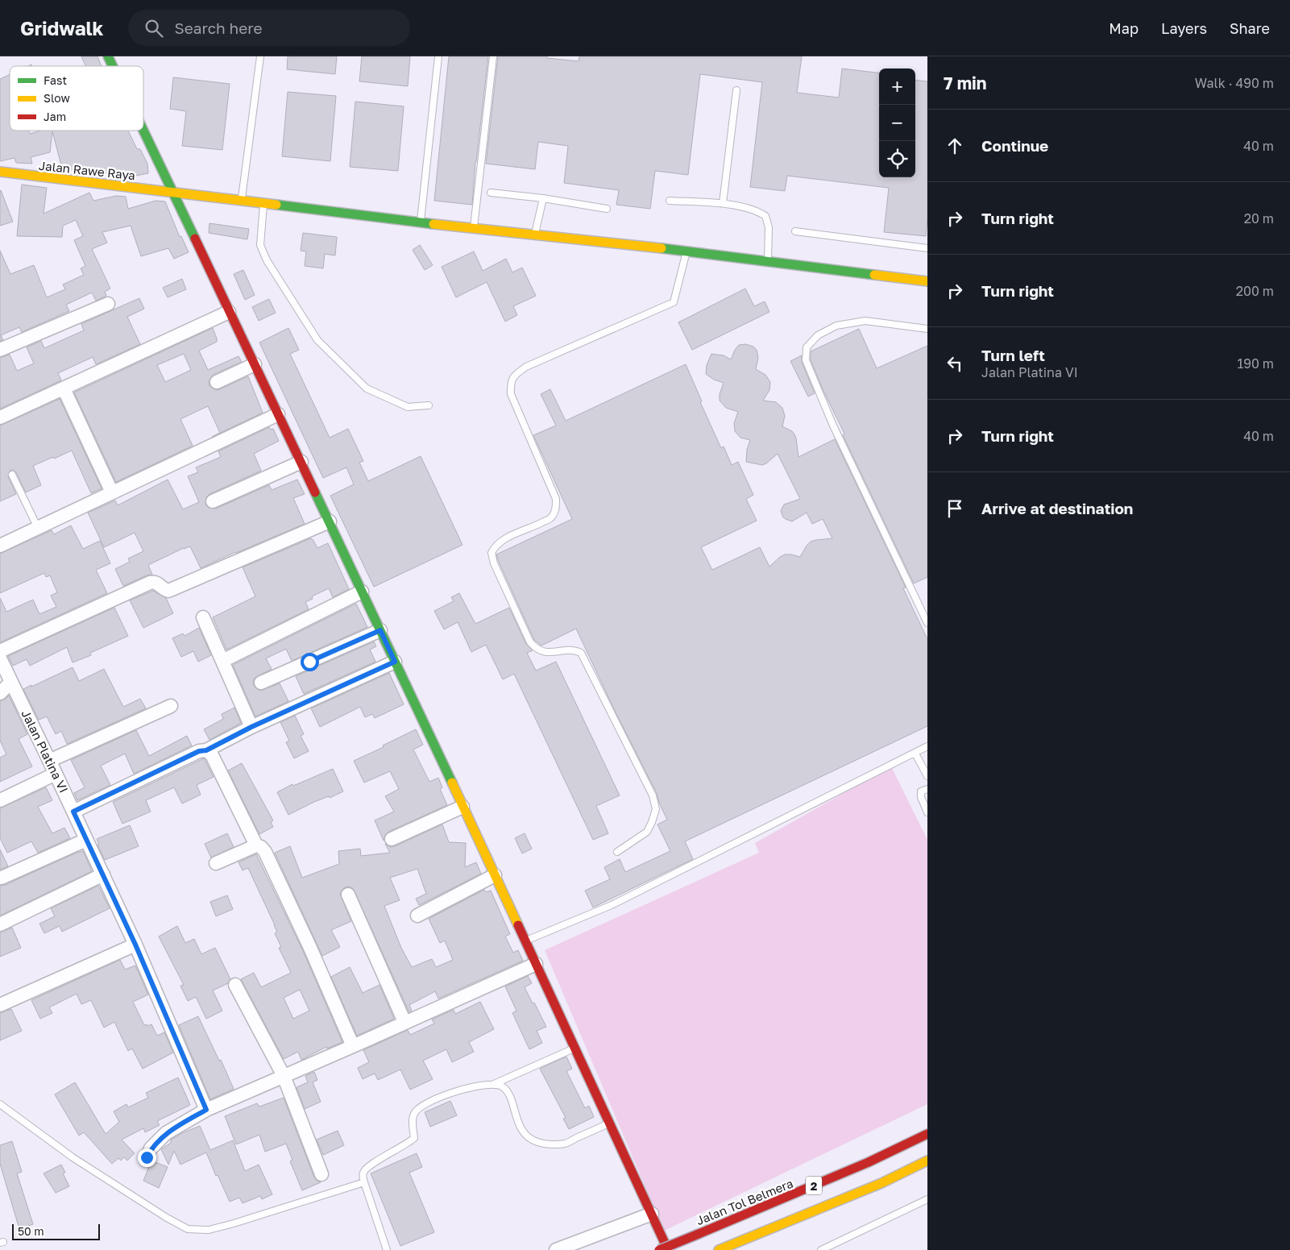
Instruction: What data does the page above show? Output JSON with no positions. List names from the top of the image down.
{
  "streets": {
    "main road": ["Jalan Rawe Raya", "2", "Jalan Tol Belmera"],
    "street": ["Jalan Platina VI"]
  },
  "legend": ["Fast", "Slow", "Jam"],
  "scale_bar": "50 m",
  "page": {
    "header": "Gridwalk",
    "search": "Search here",
    "nav": ["Map", "Layers", "Share"],
    "heading": ["7 min", "Walk · 490 m"],
    "map_buttons": ["+", "−"],
    "list": [
      ["Continue", "40 m"],
      ["Turn right", "20 m"],
      ["Turn right", "200 m"],
      ["Turn left", "Jalan Platina VI", "190 m"],
      ["Turn right", "40 m"],
      "Arrive at destination"
    ],
    "scale": "50 m"
  }
}
